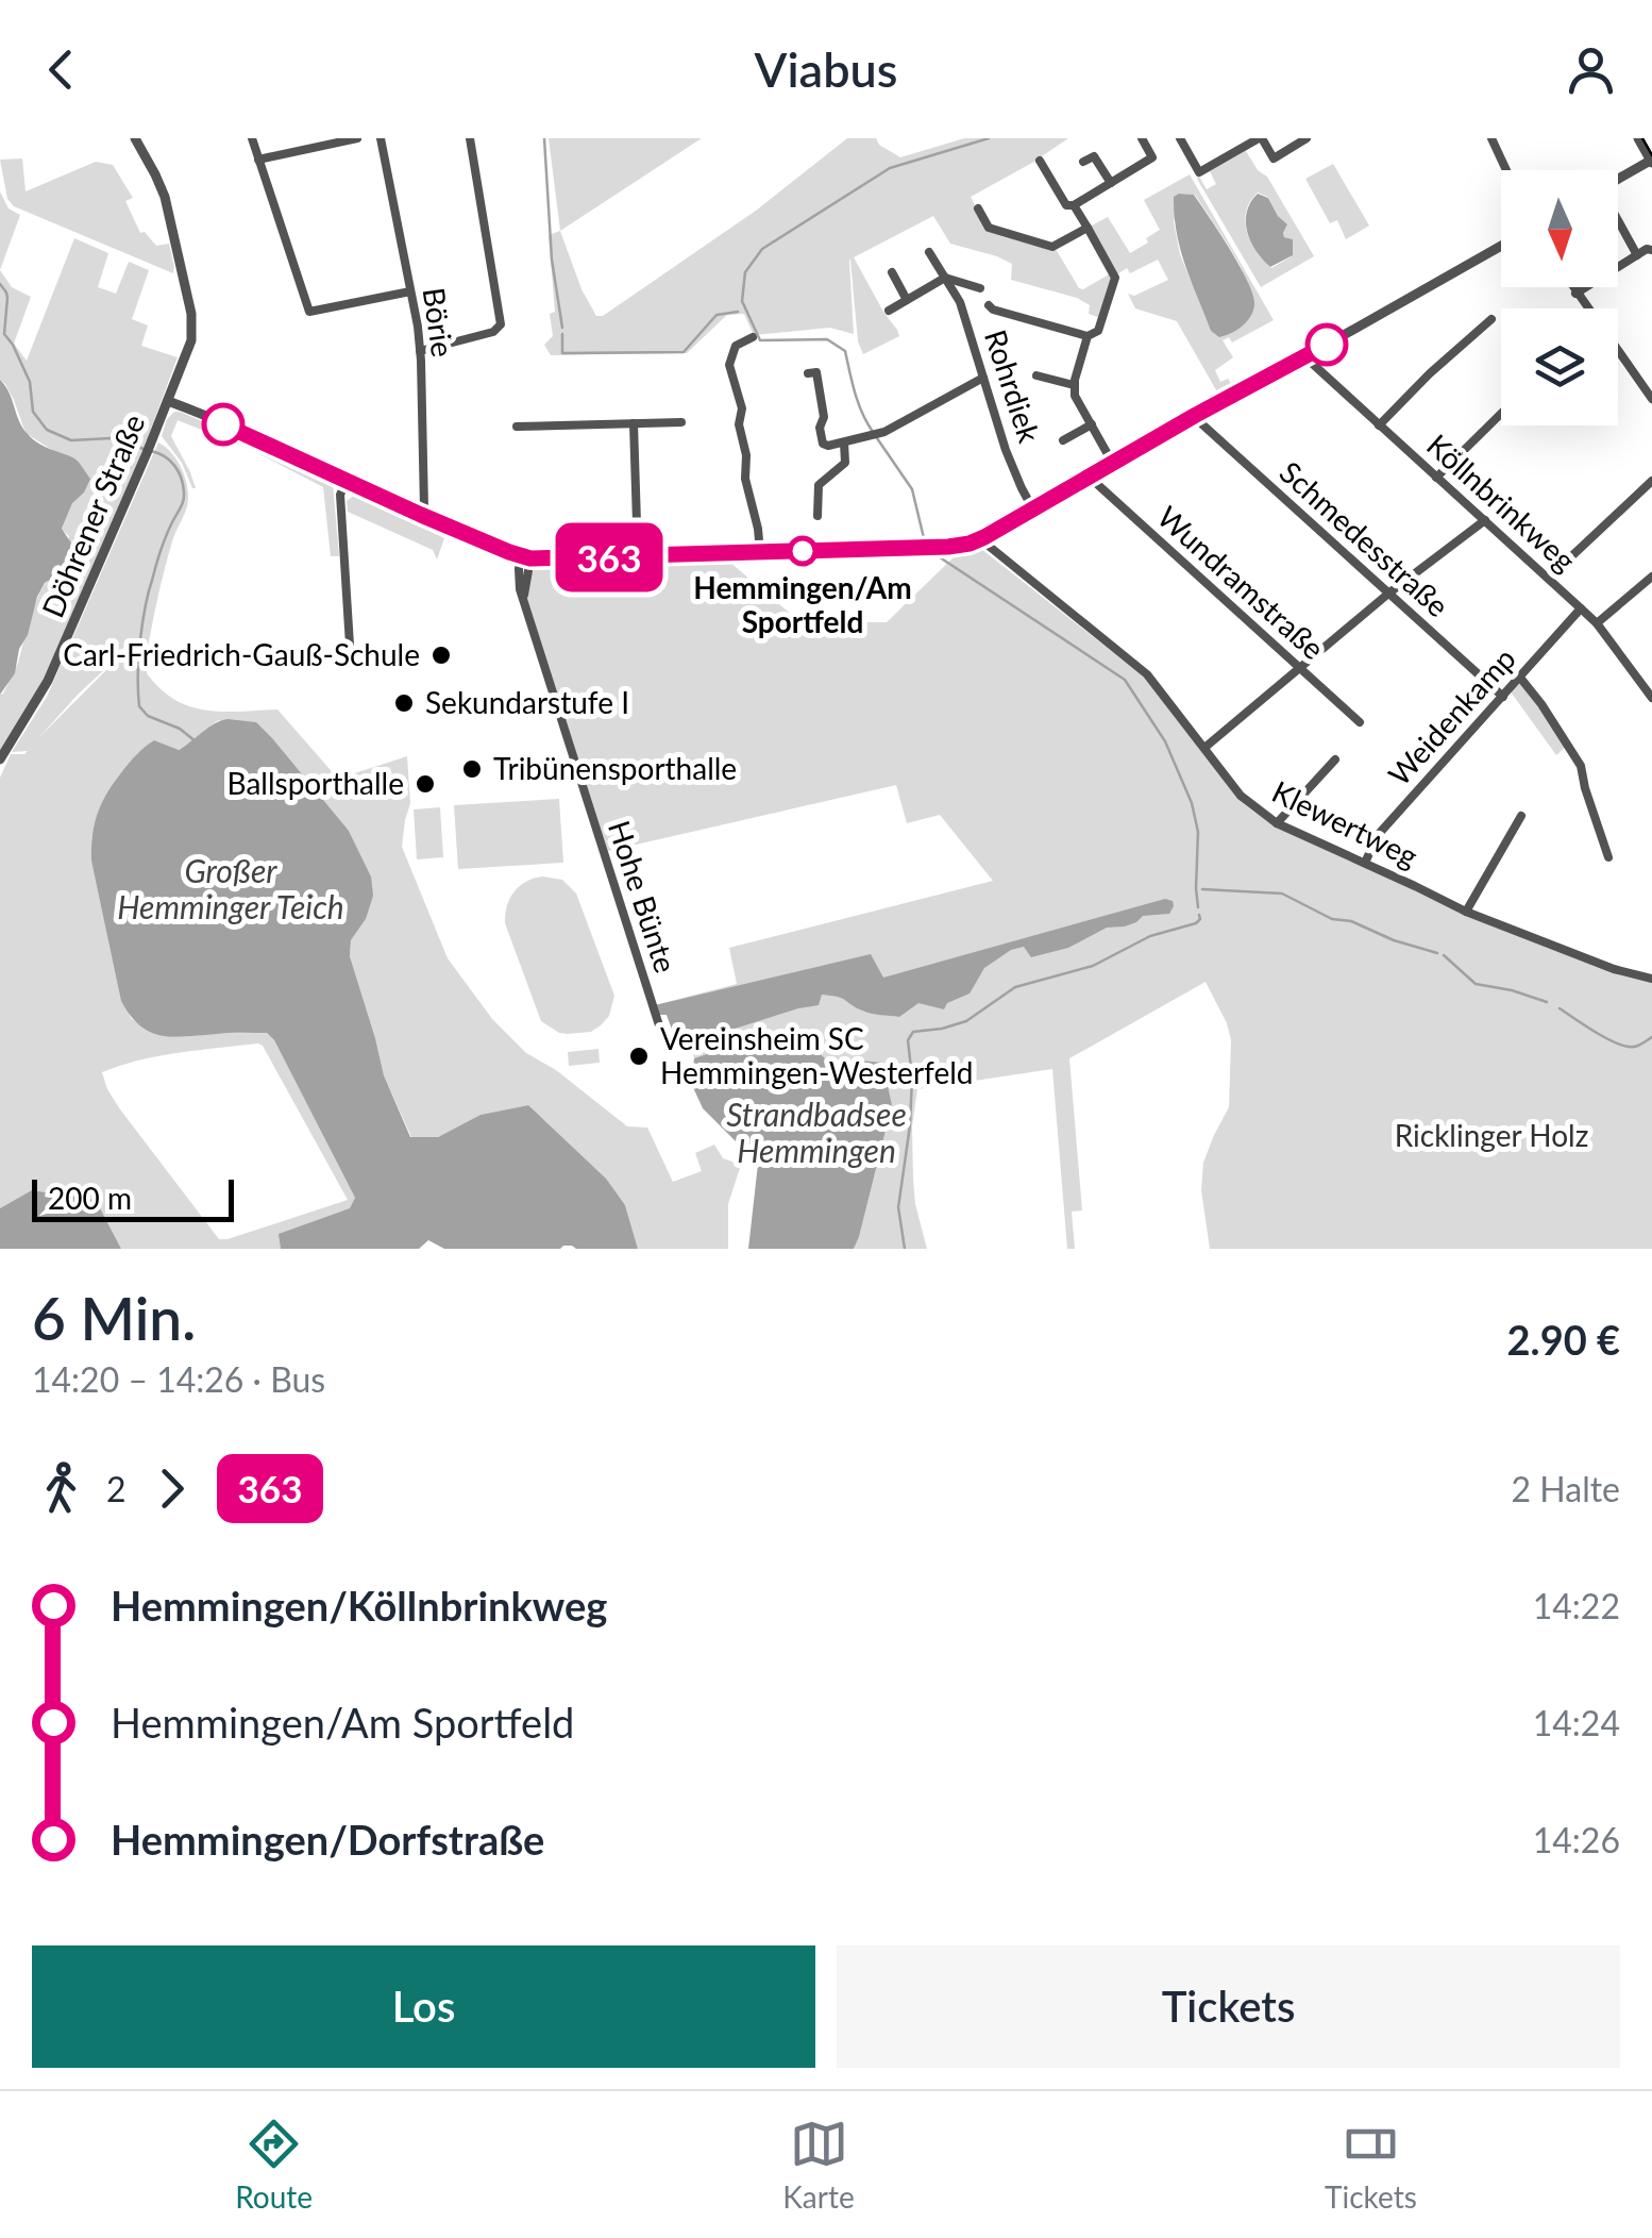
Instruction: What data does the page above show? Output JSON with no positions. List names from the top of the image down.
{
  "streets": {
    "street": [
      "Börie",
      "Rohrdiek",
      "Köllnbrinkweg",
      "Döhrener Straße",
      "Schmedesstraße",
      "Wundramstraße",
      "Weidenkamp",
      "Klewertweg",
      "Hohe Bünte"
    ]
  },
  "crossings": [
    ["Köllnbrinkweg", "Weidenkamp"],
    ["Schmedesstraße", "Weidenkamp"],
    ["Weidenkamp", "Klewertweg"]
  ],
  "water": ["Großer Hemminger Teich", "Strandbadsee Hemmingen"],
  "parks": ["Ricklinger Holz"],
  "places": [
    "Hemmingen/Am Sportfeld",
    "Carl-Friedrich-Gauß-Schule",
    "Sekundarstufe I",
    "Tribünensporthalle",
    "Ballsporthalle",
    "Vereinsheim SC Hemmingen-Westerfeld"
  ],
  "lines": ["bus line 363"],
  "scale_bar": "200 m",
  "north": "bottom",
  "page": {
    "header": "Viabus",
    "on_map": "363",
    "scale": "200 m",
    "heading": ["6 Min.", "14:20 – 14:26 · Bus", "2.90 €"],
    "legs": ["2", "363", "2 Halte"],
    "list": [
      {
        "name": "Hemmingen/Köllnbrinkweg",
        "value": "14:22"
      },
      {
        "name": "Hemmingen/Am Sportfeld",
        "value": "14:24"
      },
      {
        "name": "Hemmingen/Dorfstraße",
        "value": "14:26"
      }
    ],
    "buttons": ["Los", "Tickets"],
    "tabs": ["Route", "Karte", "Tickets"]
  }
}
